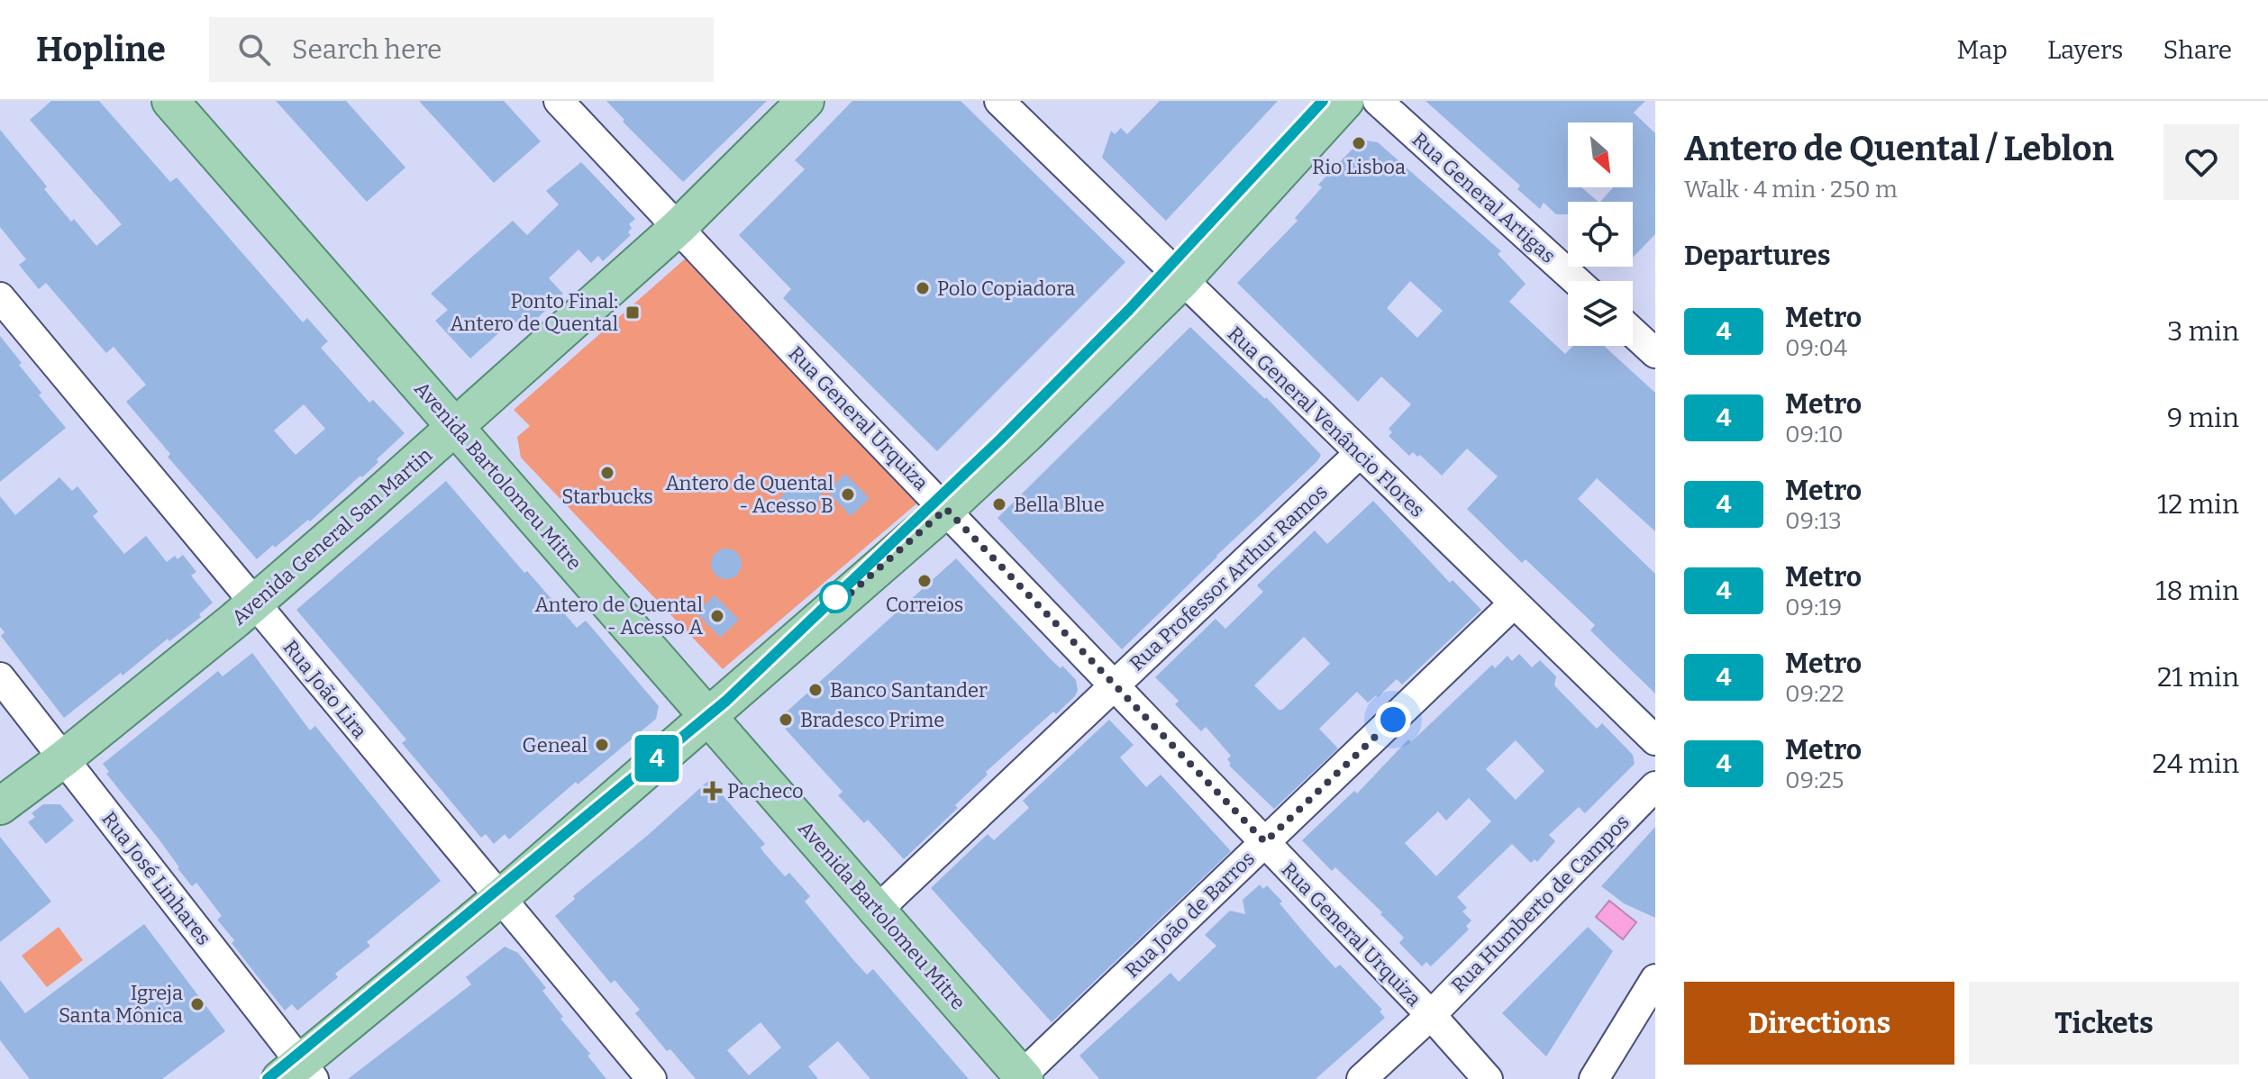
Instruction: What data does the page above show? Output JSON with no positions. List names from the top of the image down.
{
  "streets": {
    "main road": ["Avenida Bartolomeu Mitre", "Avenida General San Martin"],
    "street": [
      "Rua General Artigas",
      "Rua General Urquiza",
      "Rua General Venâncio Flores",
      "Rua Professor Arthur Ramos",
      "Rua João Lira",
      "Rua José Linhares",
      "Rua Humberto de Campos",
      "Rua João de Barros"
    ]
  },
  "crossings": [
    ["Rua General Urquiza", "Avenida General San Martin"],
    ["Rua General Urquiza", "Rua Professor Arthur Ramos"],
    ["Rua General Urquiza", "Rua Humberto de Campos"],
    ["Rua General Urquiza", "Rua João de Barros"],
    ["Rua General Venâncio Flores", "Rua Professor Arthur Ramos"],
    ["Rua General Venâncio Flores", "Rua João de Barros"],
    ["Avenida Bartolomeu Mitre", "Avenida General San Martin"],
    ["Avenida Bartolomeu Mitre", "Rua Professor Arthur Ramos"],
    ["Avenida Bartolomeu Mitre", "Rua João de Barros"],
    ["Avenida General San Martin", "Rua João Lira"],
    ["Avenida General San Martin", "Rua José Linhares"]
  ],
  "places": {
    "other": [
      "Rio Lisboa",
      "Polo Copiadora",
      "Starbucks",
      "Antero de Quental - Acesso B",
      "Bella Blue",
      "Correios",
      "Antero de Quental - Acesso A",
      "Banco Santander",
      "Bradesco Prime",
      "Geneal",
      "Igreja Santa Mônica"
    ],
    "transit": ["Ponto Final: Antero de Quental"],
    "health": ["Pacheco"]
  },
  "lines": ["metro line 4"],
  "north": "bottom right",
  "page": {
    "header": "Hopline",
    "search": "Search here",
    "nav": ["Map", "Layers", "Share"],
    "on_map": "4",
    "heading": [
      ["Antero de Quental / Leblon", "Walk · 4 min · 250 m"],
      "Departures"
    ],
    "list": [
      {
        "mark": "4",
        "name": "Metro",
        "note": "09:04",
        "value": "3 min"
      },
      {
        "mark": "4",
        "name": "Metro",
        "note": "09:10",
        "value": "9 min"
      },
      {
        "mark": "4",
        "name": "Metro",
        "note": "09:13",
        "value": "12 min"
      },
      {
        "mark": "4",
        "name": "Metro",
        "note": "09:19",
        "value": "18 min"
      },
      {
        "mark": "4",
        "name": "Metro",
        "note": "09:22",
        "value": "21 min"
      },
      {
        "mark": "4",
        "name": "Metro",
        "note": "09:25",
        "value": "24 min"
      }
    ],
    "buttons": ["Directions", "Tickets"]
  }
}
